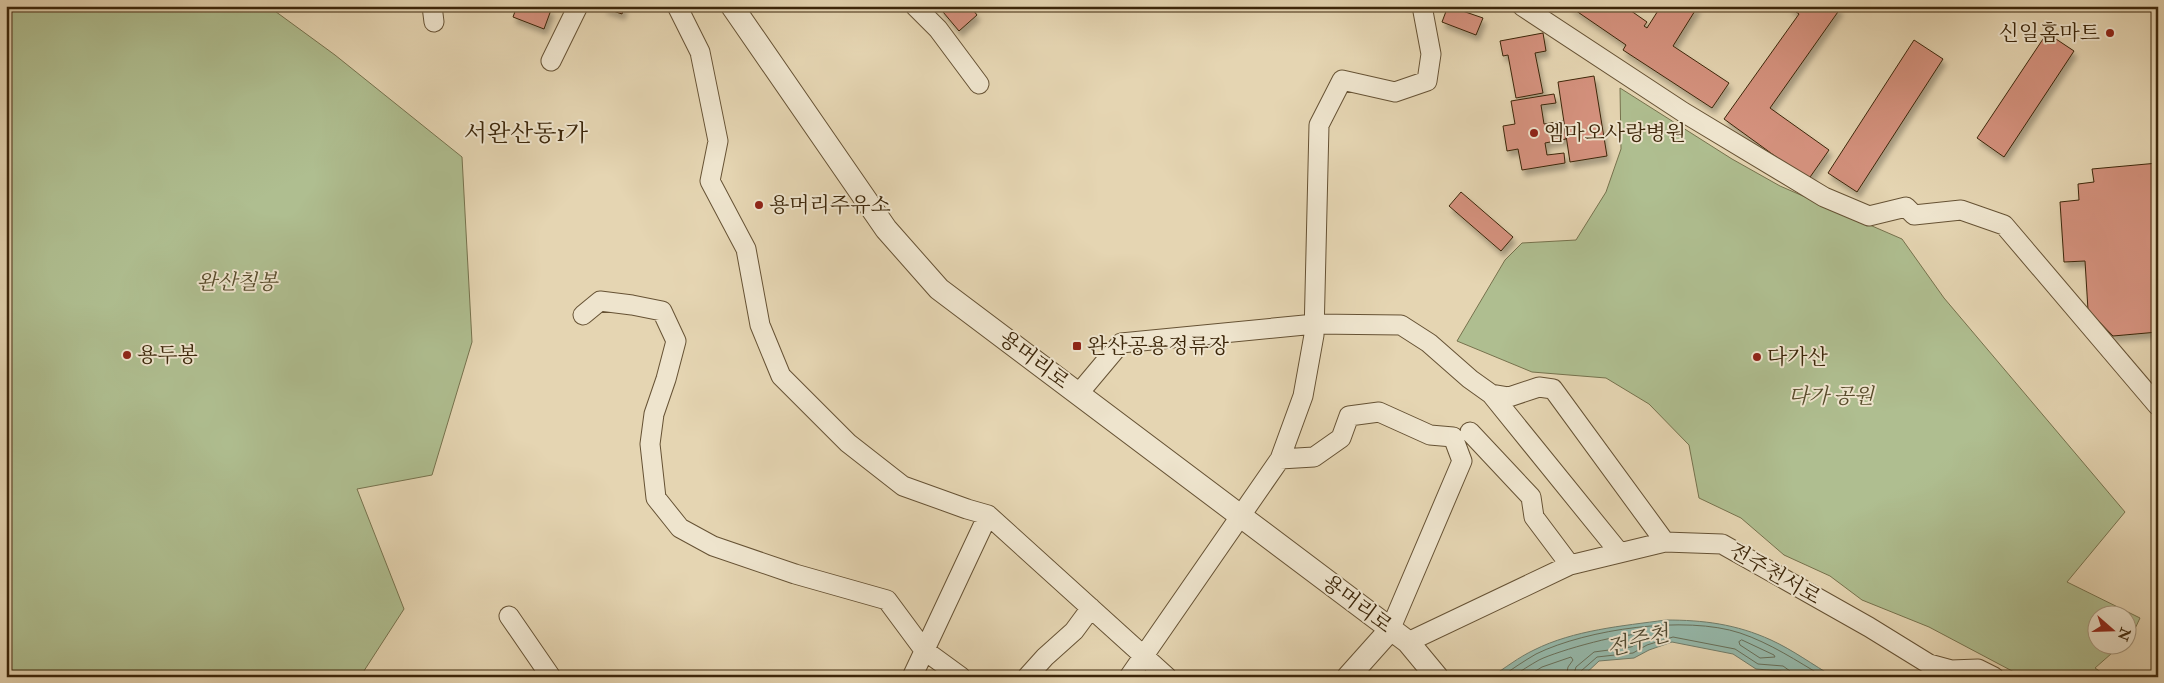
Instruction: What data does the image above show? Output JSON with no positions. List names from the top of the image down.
{
  "streets": {
    "street": ["용머리로", "전주천서로"]
  },
  "crossings": [
    ["용머리로", "전주천서로"]
  ],
  "districts": ["서완산동1가"],
  "water": ["전주천"],
  "parks": ["완산칠봉", "다가 공원"],
  "places": {
    "other": [
      "신일홈마트",
      "엠마오사랑병원",
      "용머리주유소",
      "용두봉",
      "다가산"
    ],
    "transit": ["완산공용정류장"]
  },
  "north": "right"
}
